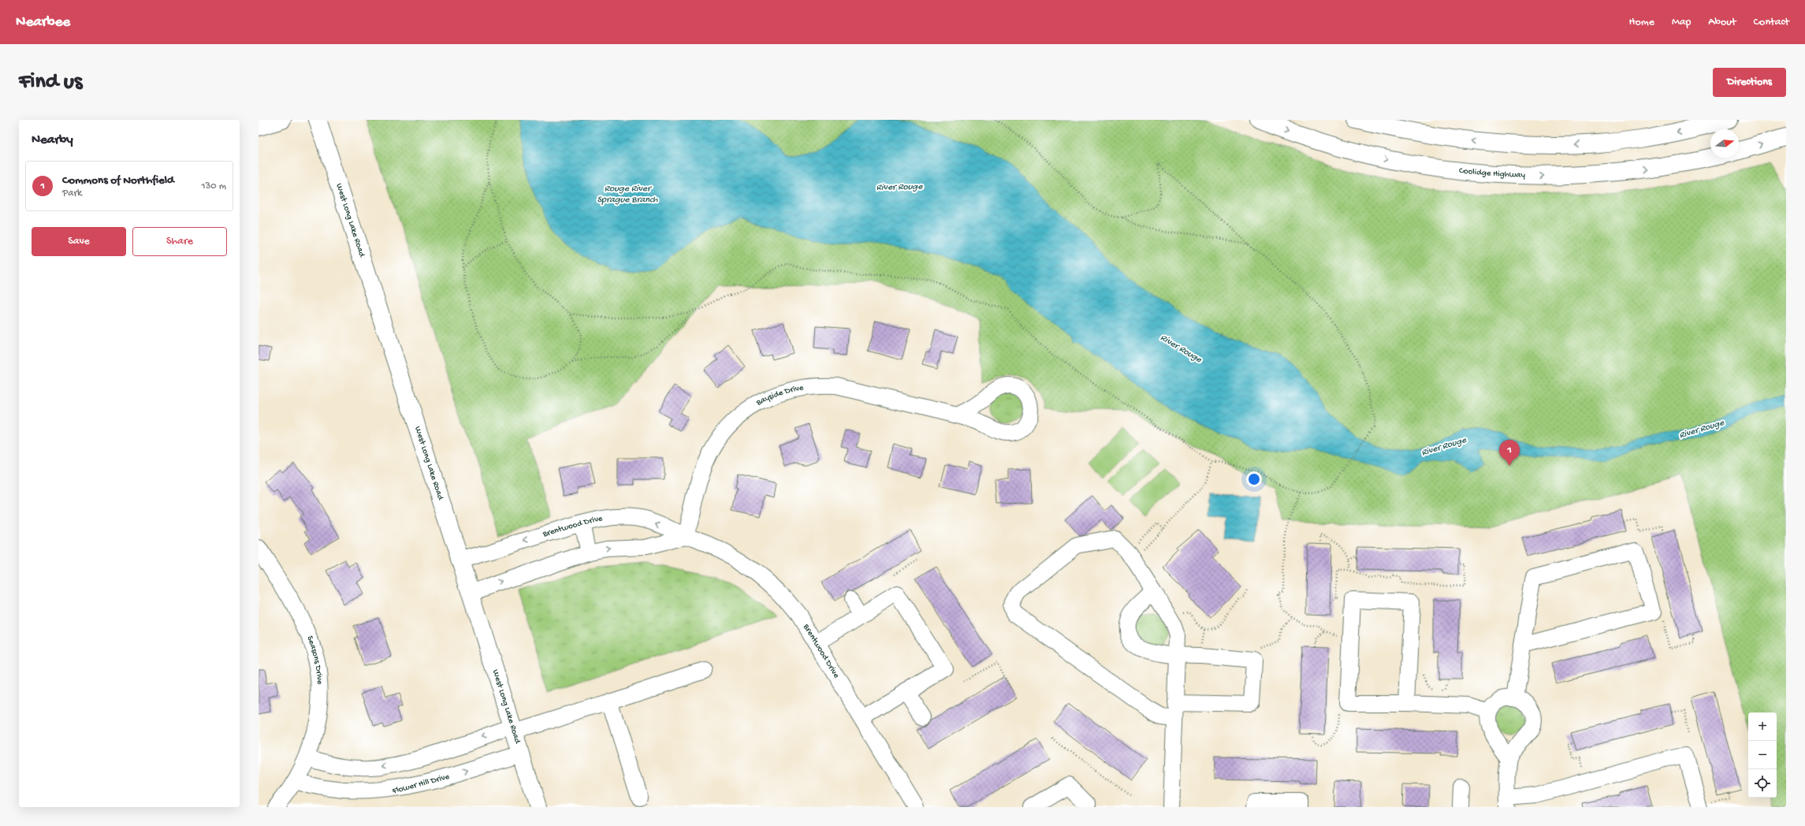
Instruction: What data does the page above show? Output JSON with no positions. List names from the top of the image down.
{
  "streets": {
    "main road": ["Coolidge Highway", "West Long Lake Road"],
    "street": [
      "Bayside Drive",
      "Brentwood Drive",
      "Seasons Drive",
      "Flower Hill Drive"
    ]
  },
  "crossings": [
    ["West Long Lake Road", "Brentwood Drive"],
    ["West Long Lake Road", "Flower Hill Drive"],
    ["Bayside Drive", "Brentwood Drive"],
    ["Seasons Drive", "Flower Hill Drive"]
  ],
  "water": ["River Rouge", "Rouge River Sprague Branch"],
  "north": "right",
  "page": {
    "header": "Nearbee",
    "nav": [
      "Home",
      "Map",
      "About",
      "Contact"
    ],
    "buttons": [
      "Directions",
      ["Save", "Share"]
    ],
    "title": "Find us",
    "heading": "Nearby",
    "list": [
      {
        "mark": "1",
        "name": "Commons of Northfield",
        "note": "Park",
        "value": "130 m"
      }
    ],
    "pins": "1",
    "map_buttons": ["+", "−"]
  }
}
